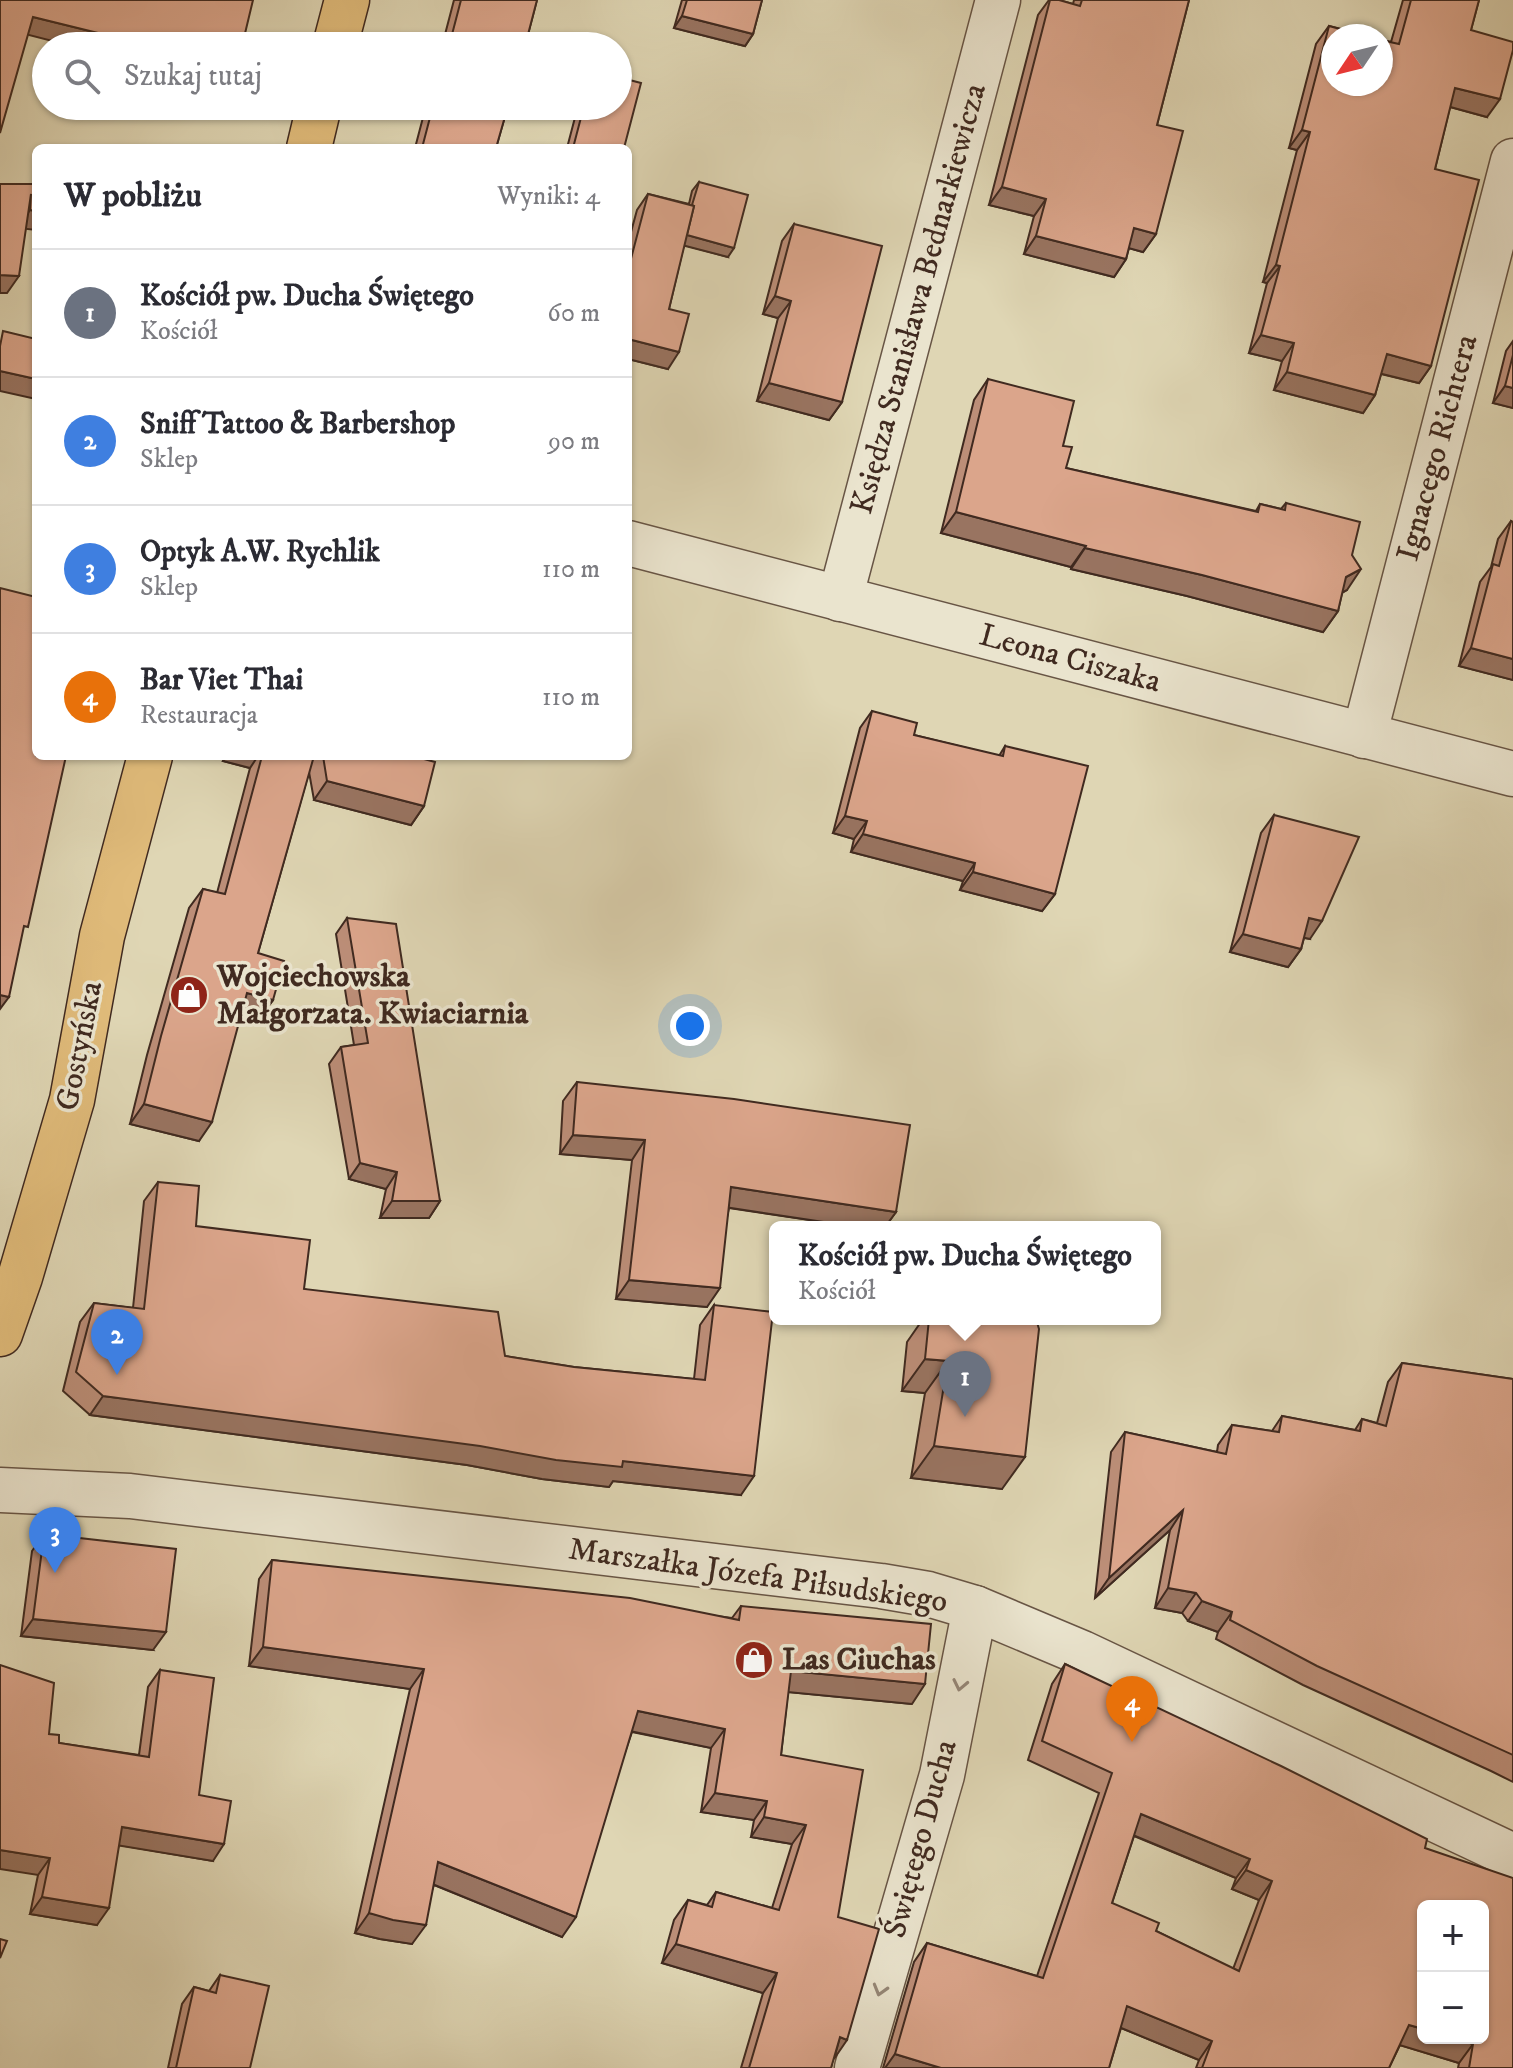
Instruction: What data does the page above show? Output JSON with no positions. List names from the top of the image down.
{
  "streets": {
    "main road": ["Gostyńska"],
    "street": [
      "Księdza Stanisława Bednarkiewicza",
      "Ignacego Richtera",
      "Leona Ciszaka",
      "Marszałka Józefa Piłsudskiego",
      "Świętego Ducha"
    ]
  },
  "crossings": [
    ["Księdza Stanisława Bednarkiewicza", "Leona Ciszaka"],
    ["Ignacego Richtera", "Leona Ciszaka"],
    ["Marszałka Józefa Piłsudskiego", "Świętego Ducha"]
  ],
  "one_way": ["Świętego Ducha"],
  "places": {
    "shop": ["Wojciechowska Małgorzata. Kwiaciarnia", "Las Ciuchas"]
  },
  "north": "bottom left",
  "page": {
    "search": "Szukaj tutaj",
    "heading": ["W pobliżu", "Wyniki: 4"],
    "list": [
      {
        "mark": "1",
        "name": "Kościół pw. Ducha Świętego",
        "note": "Kościół",
        "value": "60 m"
      },
      {
        "mark": "2",
        "name": "Sniff Tattoo & Barbershop",
        "note": "Sklep",
        "value": "90 m"
      },
      {
        "mark": "3",
        "name": "Optyk A.W. Rychlik",
        "note": "Sklep",
        "value": "110 m"
      },
      {
        "mark": "4",
        "name": "Bar Viet Thai",
        "note": "Restauracja",
        "value": "110 m"
      }
    ],
    "popup": ["Kościół pw. Ducha Świętego", "Kościół"],
    "pins": [
      "2",
      "1",
      "3",
      "4"
    ],
    "map_buttons": ["+", "−"]
  }
}
